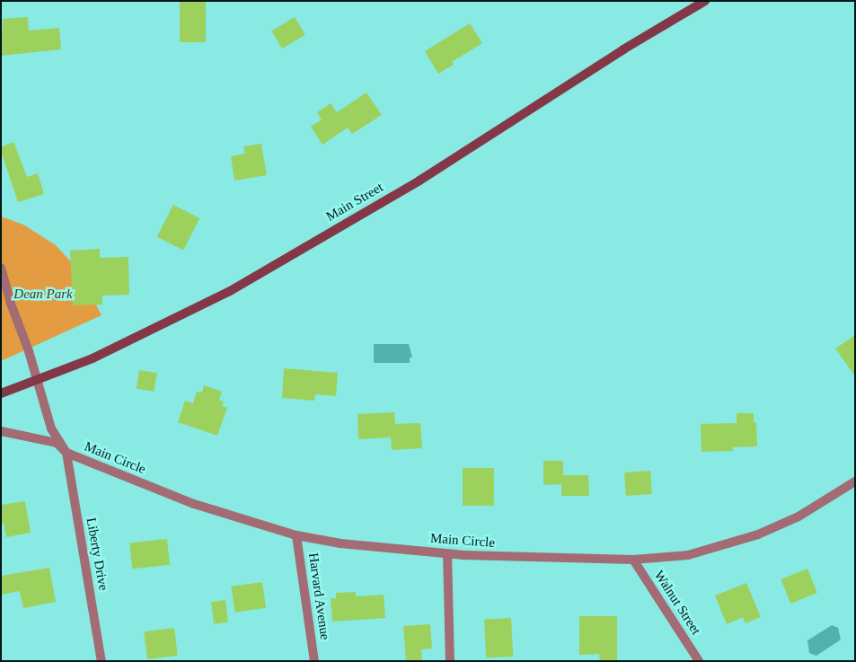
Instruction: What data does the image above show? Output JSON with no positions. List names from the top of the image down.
{
  "streets": {
    "main road": ["Main Street"],
    "street": [
      "Main Circle",
      "Liberty Drive",
      "Harvard Avenue",
      "Walnut Street"
    ]
  },
  "crossings": [
    ["Main Street", "Main Circle"],
    ["Main Circle", "Liberty Drive"],
    ["Main Circle", "Harvard Avenue"],
    ["Main Circle", "Walnut Street"]
  ],
  "parks": ["Dean Park"]
}
